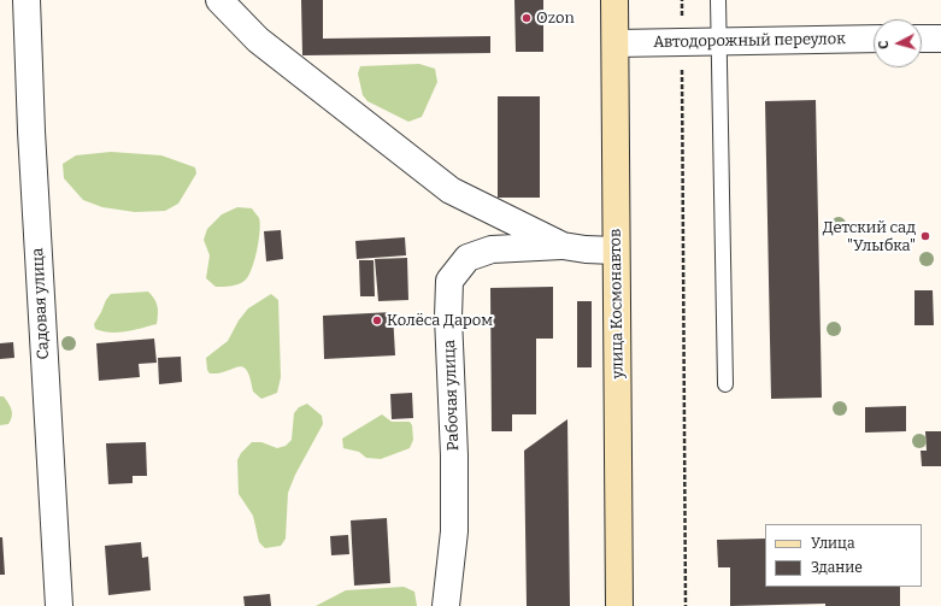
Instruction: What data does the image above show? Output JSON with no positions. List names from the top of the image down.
{
  "streets": {
    "main road": ["улица Космонавтов"],
    "street": ["Автодорожный переулок", "Садовая улица", "Рабочая улица"]
  },
  "crossings": [
    ["Автодорожный переулок", "улица Космонавтов"]
  ],
  "places": ["Ozon", "Детский сад \"Улыбка\"", "Колёса Даром"],
  "legend": ["Улица", "Здание"],
  "north": "left"
}
